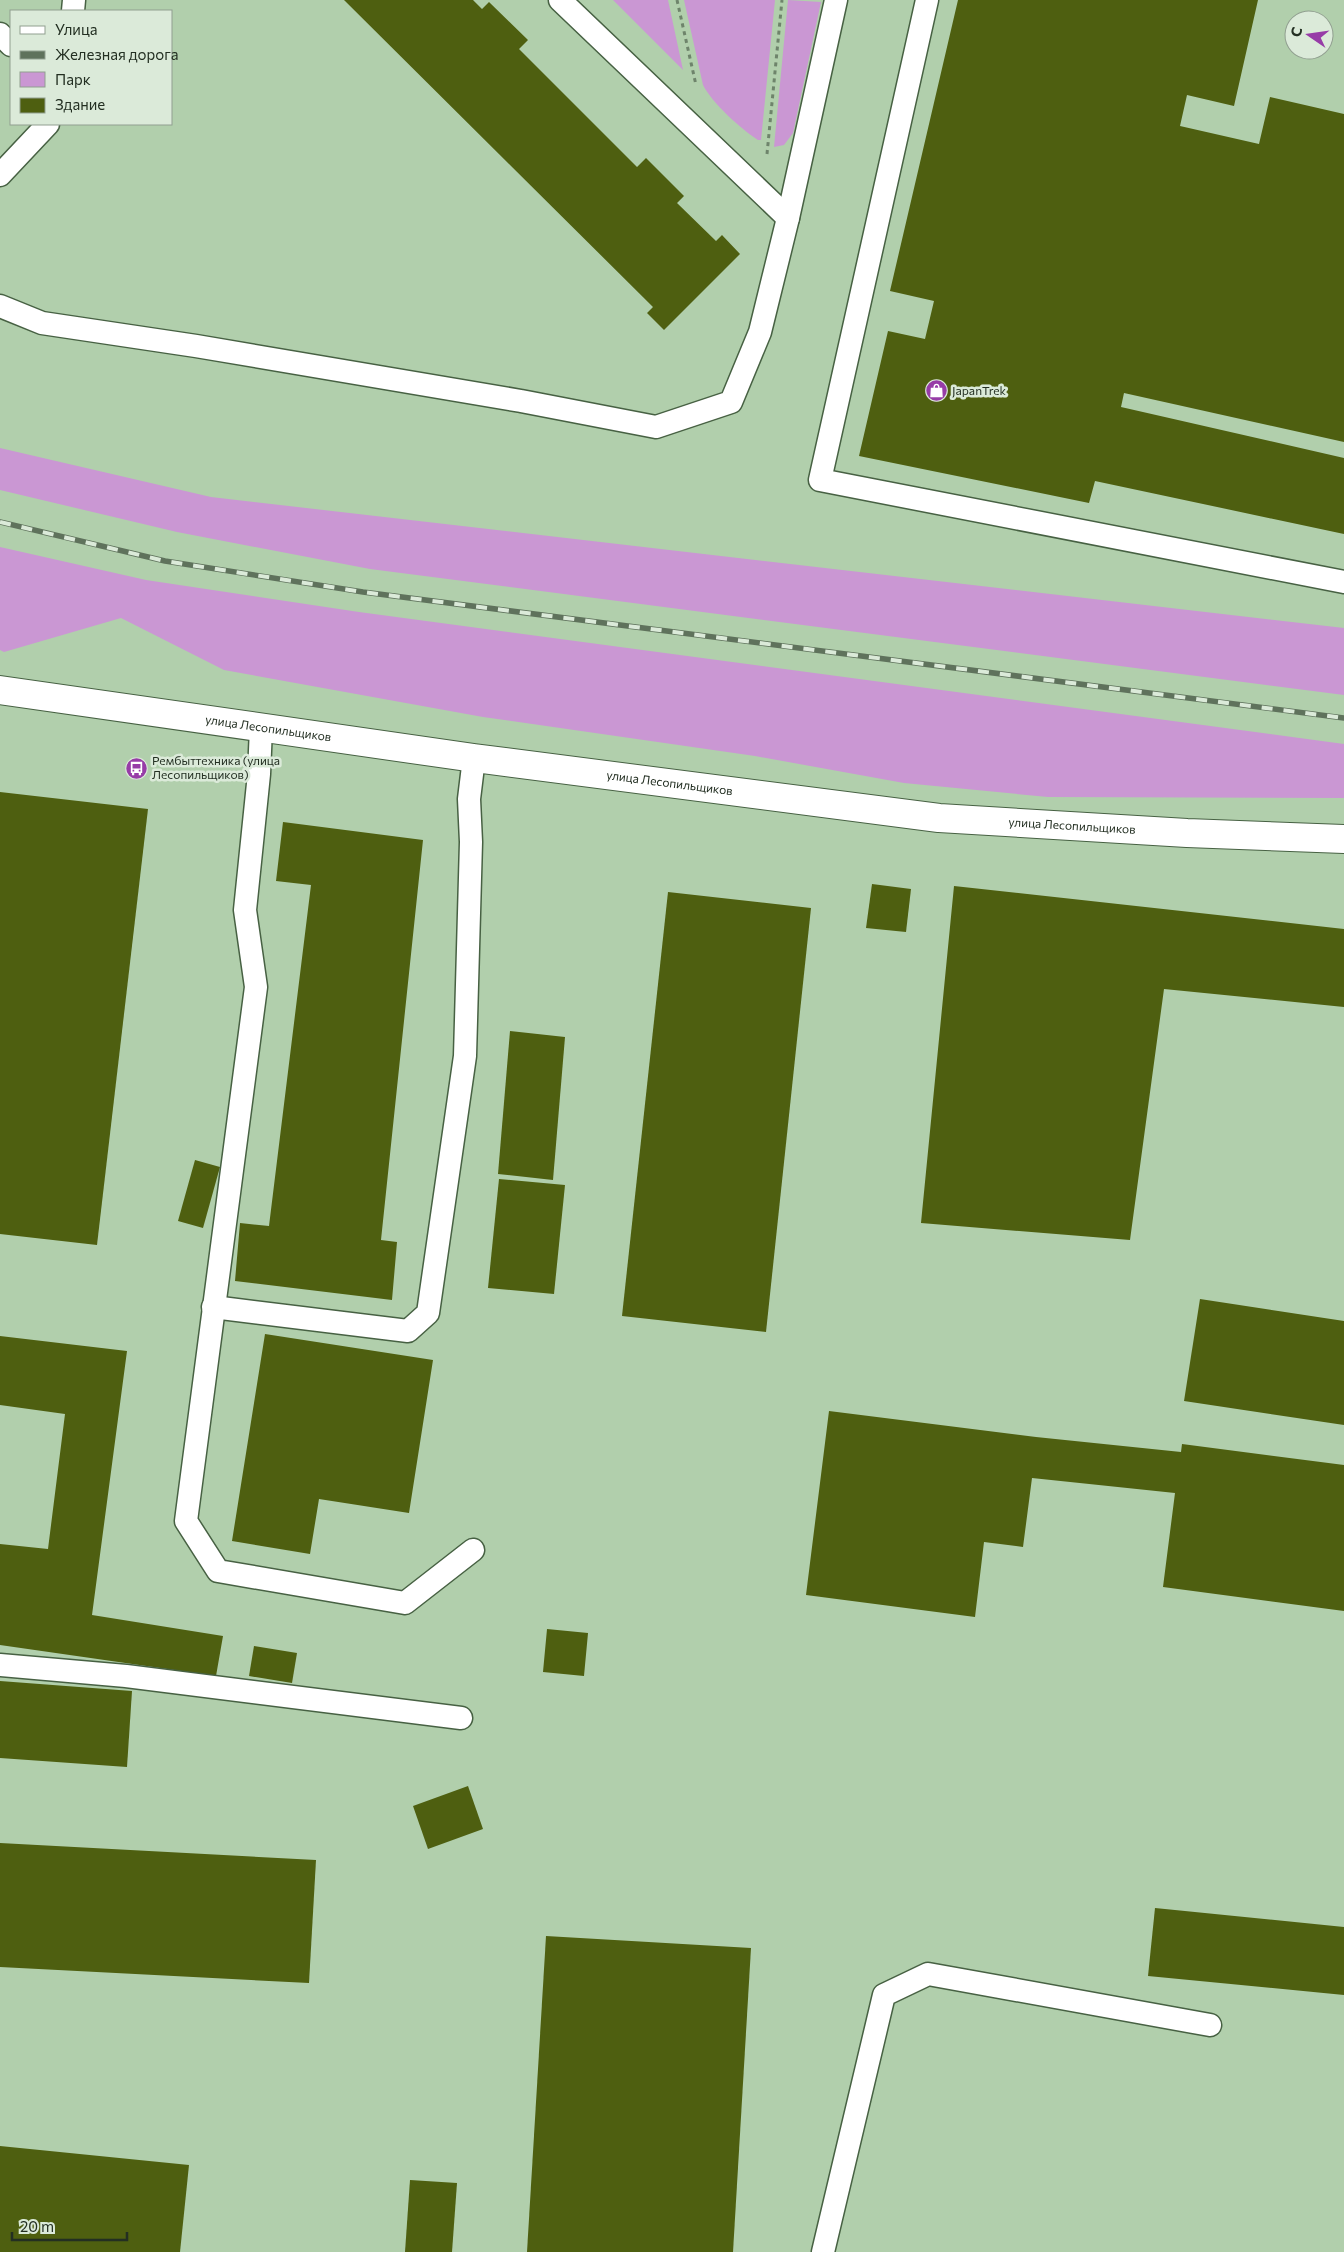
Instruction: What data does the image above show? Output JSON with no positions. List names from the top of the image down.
{
  "streets": {
    "main road": ["улица Лесопильщиков"]
  },
  "places": {
    "shop": ["JapanTrek"],
    "bus stop": ["Рембыттехника (улица Лесопильщиков)"]
  },
  "legend": [
    "Улица",
    "Железная дорога",
    "Парк",
    "Здание"
  ],
  "scale_bar": "20 m",
  "north": "left"
}
